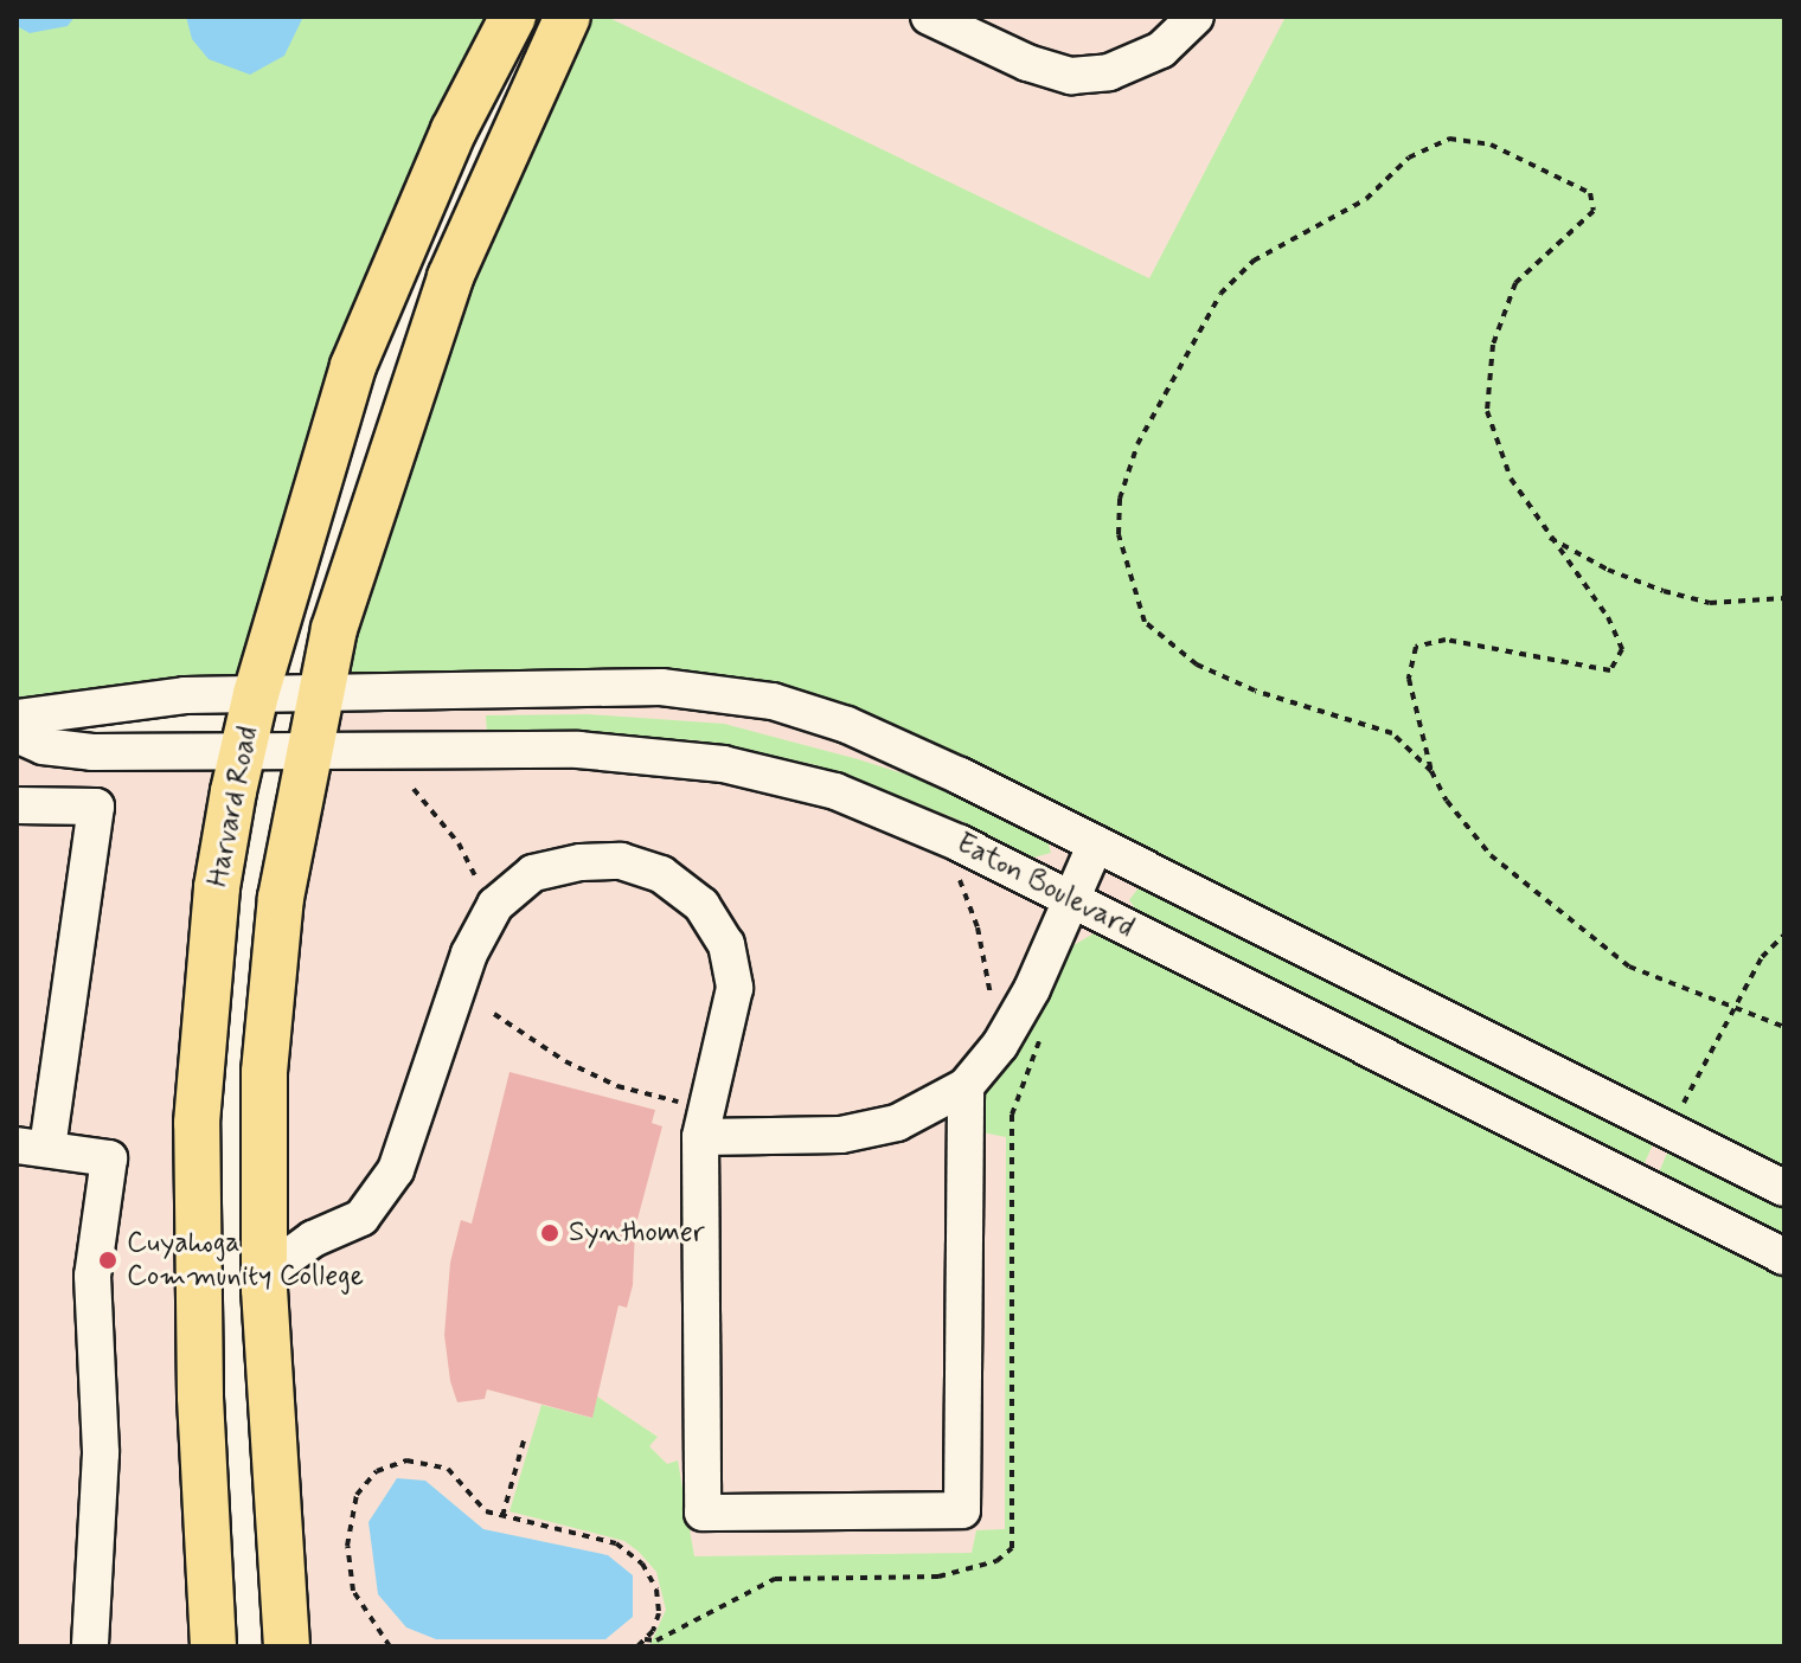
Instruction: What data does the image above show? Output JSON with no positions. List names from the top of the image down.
{
  "streets": {
    "main road": ["Harvard Road"],
    "street": ["Eaton Boulevard"]
  },
  "crossings": [
    ["Harvard Road", "Eaton Boulevard"]
  ],
  "places": ["Synthomer", "Cuyahoga Community College"]
}
